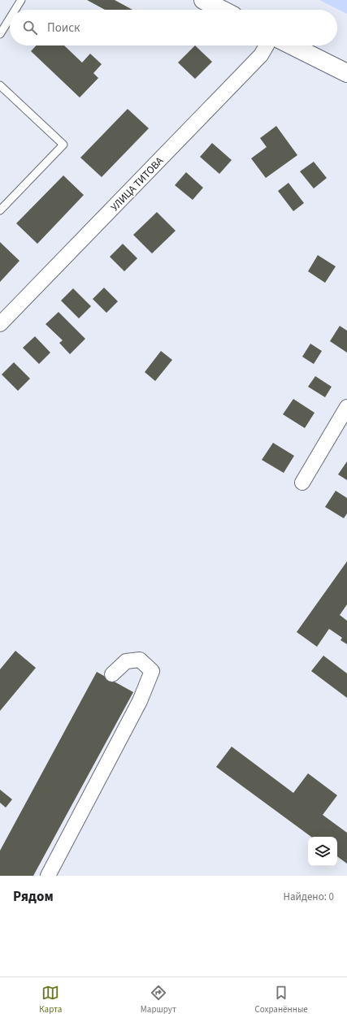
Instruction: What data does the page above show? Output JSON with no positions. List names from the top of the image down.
{
  "streets": {
    "street": ["УЛИЦА ТИТОВА"]
  },
  "page": {
    "search": "Поиск",
    "heading": ["Рядом", "Найдено: 0"],
    "nav": ["Карта", "Маршрут", "Сохранённые"]
  }
}
